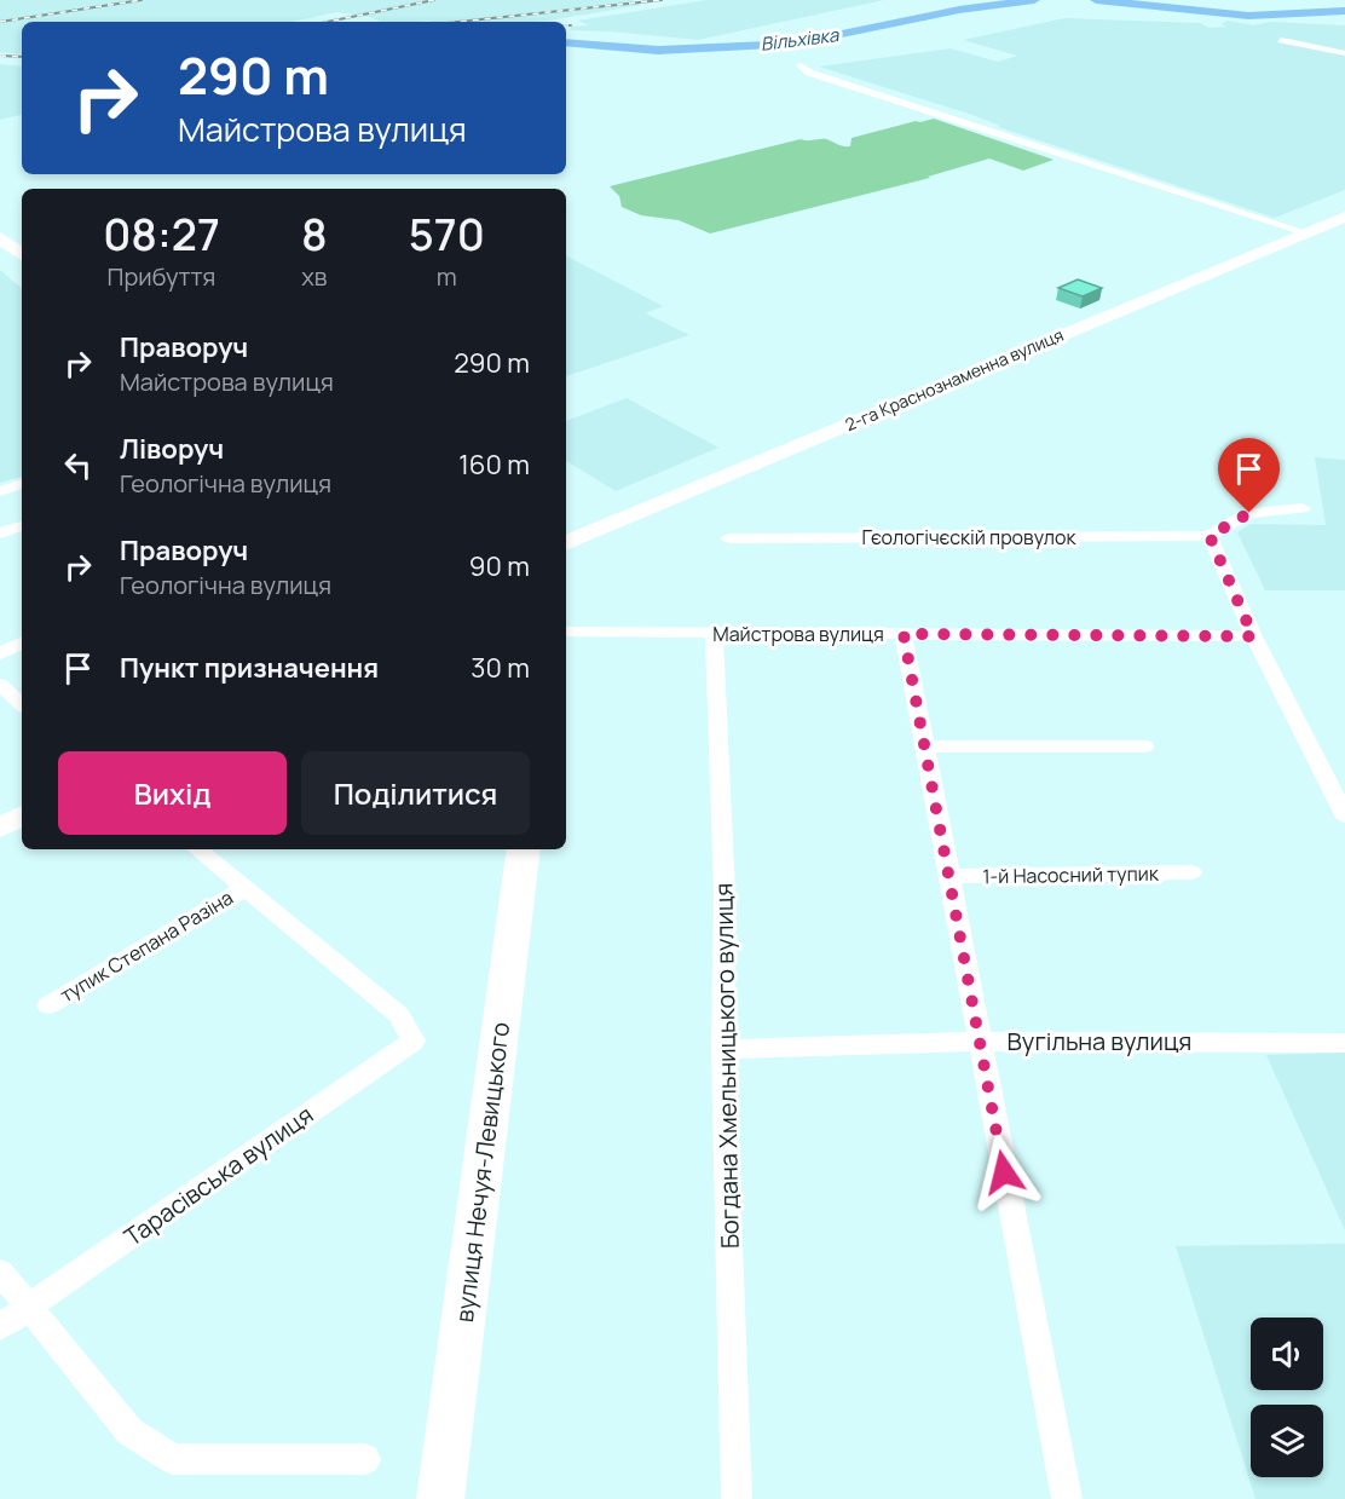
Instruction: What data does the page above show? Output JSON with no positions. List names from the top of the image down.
{
  "streets": {
    "main road": ["вулиця Нечуя-Левицького"],
    "street": [
      "2-га Краснознаменна вулиця",
      "Гєологічєскій провулок",
      "Майстрова вулиця",
      "1-й Насосний тупик",
      "тупик Степана Разіна",
      "Вугільна вулиця",
      "Богдана Хмельницького вулиця",
      "Тарасівська вулиця"
    ]
  },
  "crossings": [
    ["Майстрова вулиця", "Богдана Хмельницького вулиця"],
    ["тупик Степана Разіна", "Тарасівська вулиця"],
    ["Вугільна вулиця", "Богдана Хмельницького вулиця"]
  ],
  "water": ["Вільхівка"],
  "page": {
    "turn": ["290 m", "Майстрова вулиця"],
    "eta": [
      "08:27",
      "Прибуття",
      "8",
      "хв",
      "570",
      "m"
    ],
    "list": [
      {
        "name": "Праворуч",
        "note": "Майстрова вулиця",
        "value": "290 m"
      },
      {
        "name": "Ліворуч",
        "note": "Геологічна вулиця",
        "value": "160 m"
      },
      {
        "name": "Праворуч",
        "note": "Геологічна вулиця",
        "value": "90 m"
      },
      {
        "name": "Пункт призначення",
        "value": "30 m"
      }
    ],
    "buttons": ["Вихід", "Поділитися"]
  }
}
